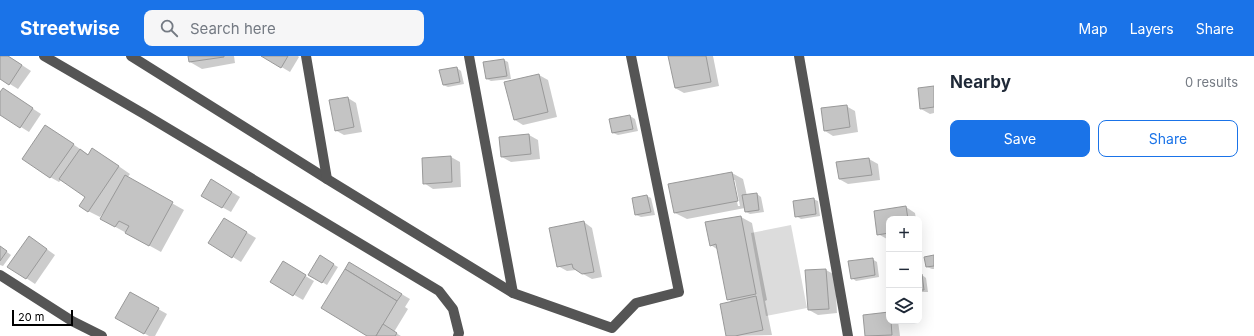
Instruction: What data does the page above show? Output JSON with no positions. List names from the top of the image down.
{
  "scale_bar": "20 m",
  "page": {
    "header": "Streetwise",
    "search": "Search here",
    "nav": ["Map", "Layers", "Share"],
    "heading": ["Nearby", "0 results"],
    "buttons": ["Save", "Share"],
    "map_buttons": ["+", "−"],
    "scale": "20 m"
  }
}
